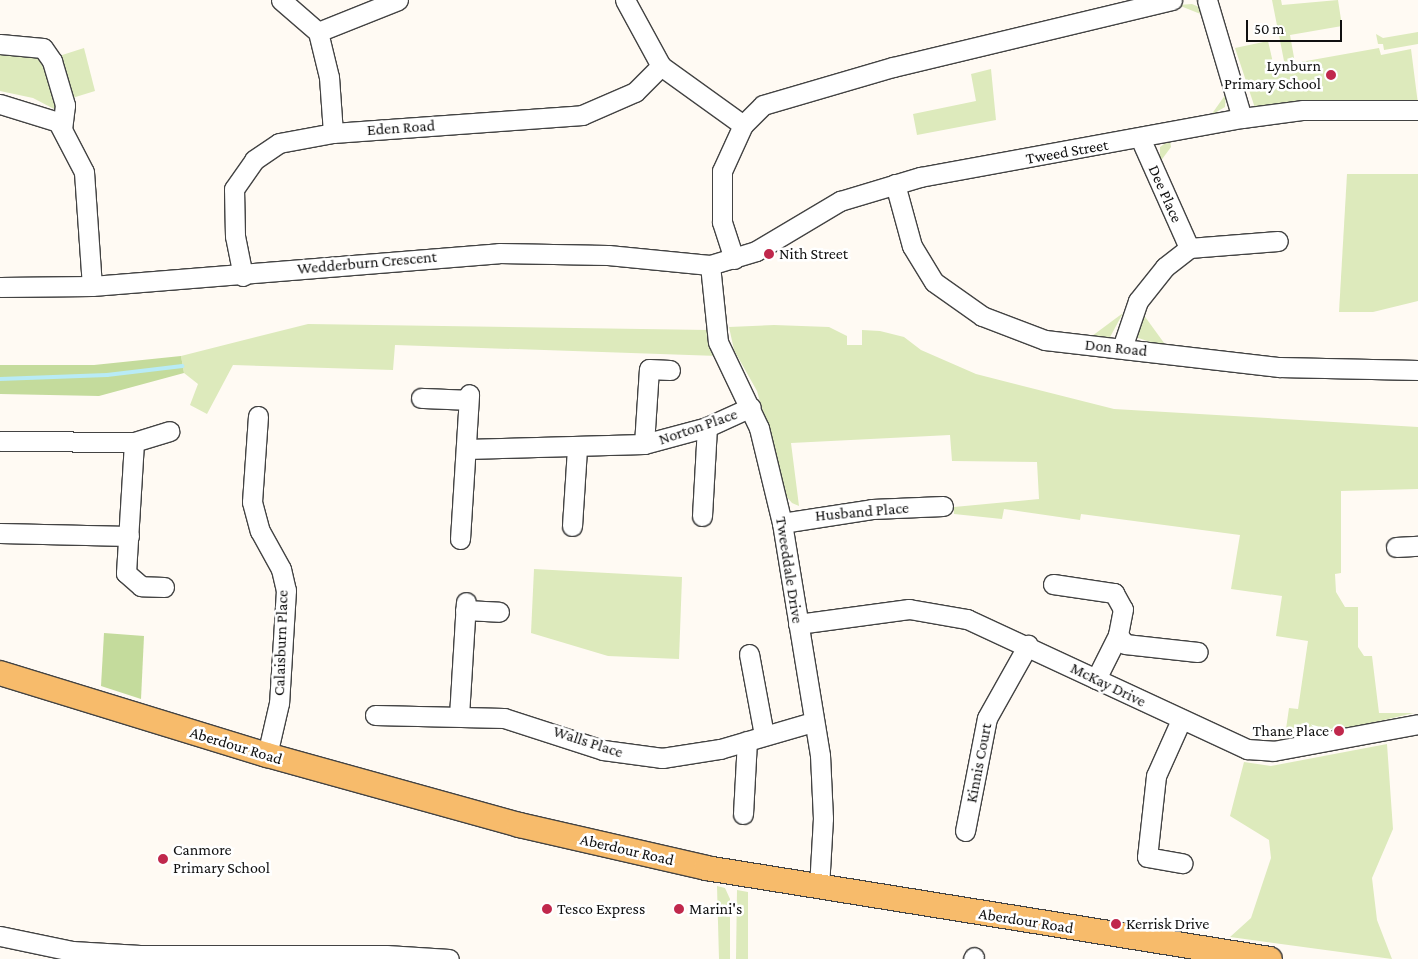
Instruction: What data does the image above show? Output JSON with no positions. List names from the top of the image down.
{
  "streets": {
    "main road": ["Aberdour Road"],
    "street": [
      "Eden Road",
      "Tweed Street",
      "Dee Place",
      "Wedderburn Crescent",
      "Don Road",
      "Norton Place",
      "Husband Place",
      "Tweeddale Drive",
      "Calaisburn Place",
      "McKay Drive",
      "Walls Place",
      "Kinnis Court"
    ]
  },
  "crossings": [
    ["Eden Road", "Wedderburn Crescent"],
    ["Tweed Street", "Dee Place"],
    ["Tweed Street", "Wedderburn Crescent"],
    ["Tweed Street", "Don Road"],
    ["Wedderburn Crescent", "Tweeddale Drive"],
    ["Norton Place", "Tweeddale Drive"],
    ["Husband Place", "Tweeddale Drive"],
    ["Tweeddale Drive", "McKay Drive"],
    ["Tweeddale Drive", "Walls Place"],
    ["Tweeddale Drive", "Aberdour Road"],
    ["Calaisburn Place", "Aberdour Road"],
    ["McKay Drive", "Kinnis Court"]
  ],
  "places": [
    "Lynburn Primary School",
    "Nith Street",
    "Thane Place",
    "Canmore Primary School",
    "Tesco Express",
    "Marini's",
    "Kerrisk Drive"
  ],
  "scale_bar": "50 m"
}
